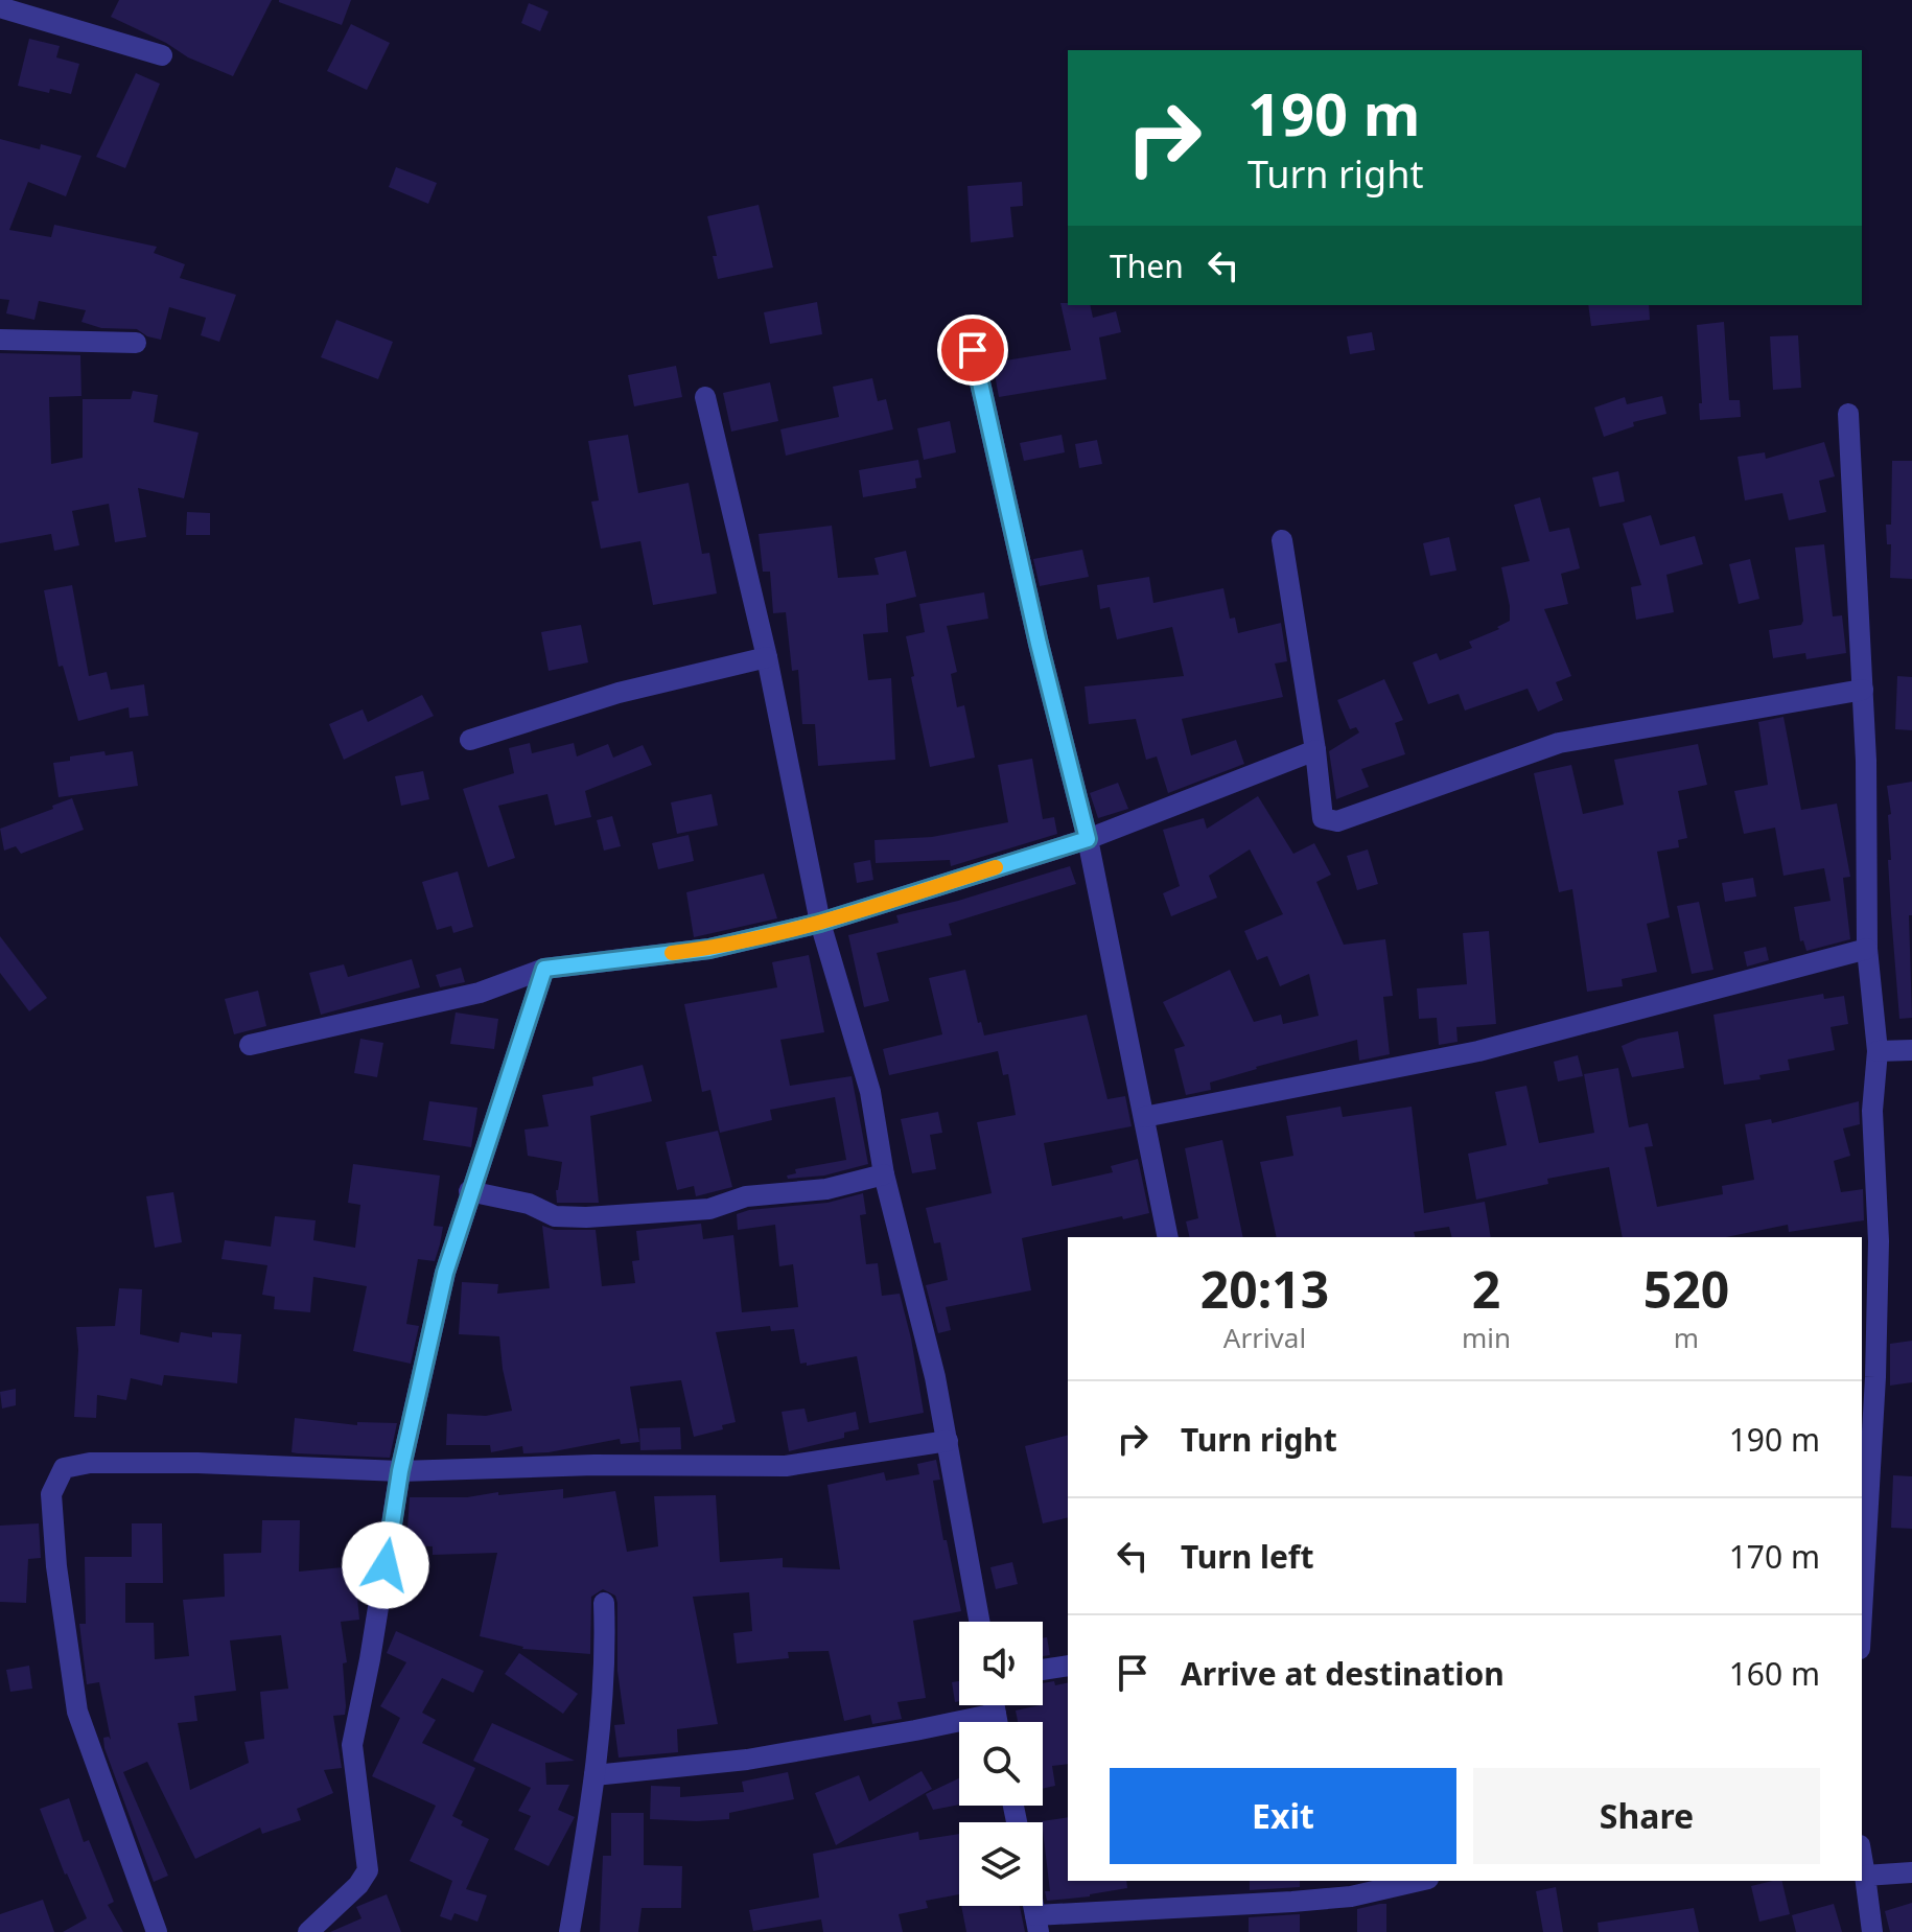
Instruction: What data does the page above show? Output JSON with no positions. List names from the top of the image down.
{
  "page": {
    "turn": ["190 m", "Turn right"],
    "then": "Then",
    "eta": [
      "20:13",
      "Arrival",
      "2",
      "min",
      "520",
      "m"
    ],
    "list": [
      {
        "name": "Turn right",
        "value": "190 m"
      },
      {
        "name": "Turn left",
        "value": "170 m"
      },
      {
        "name": "Arrive at destination",
        "value": "160 m"
      }
    ],
    "buttons": ["Exit", "Share"]
  }
}
